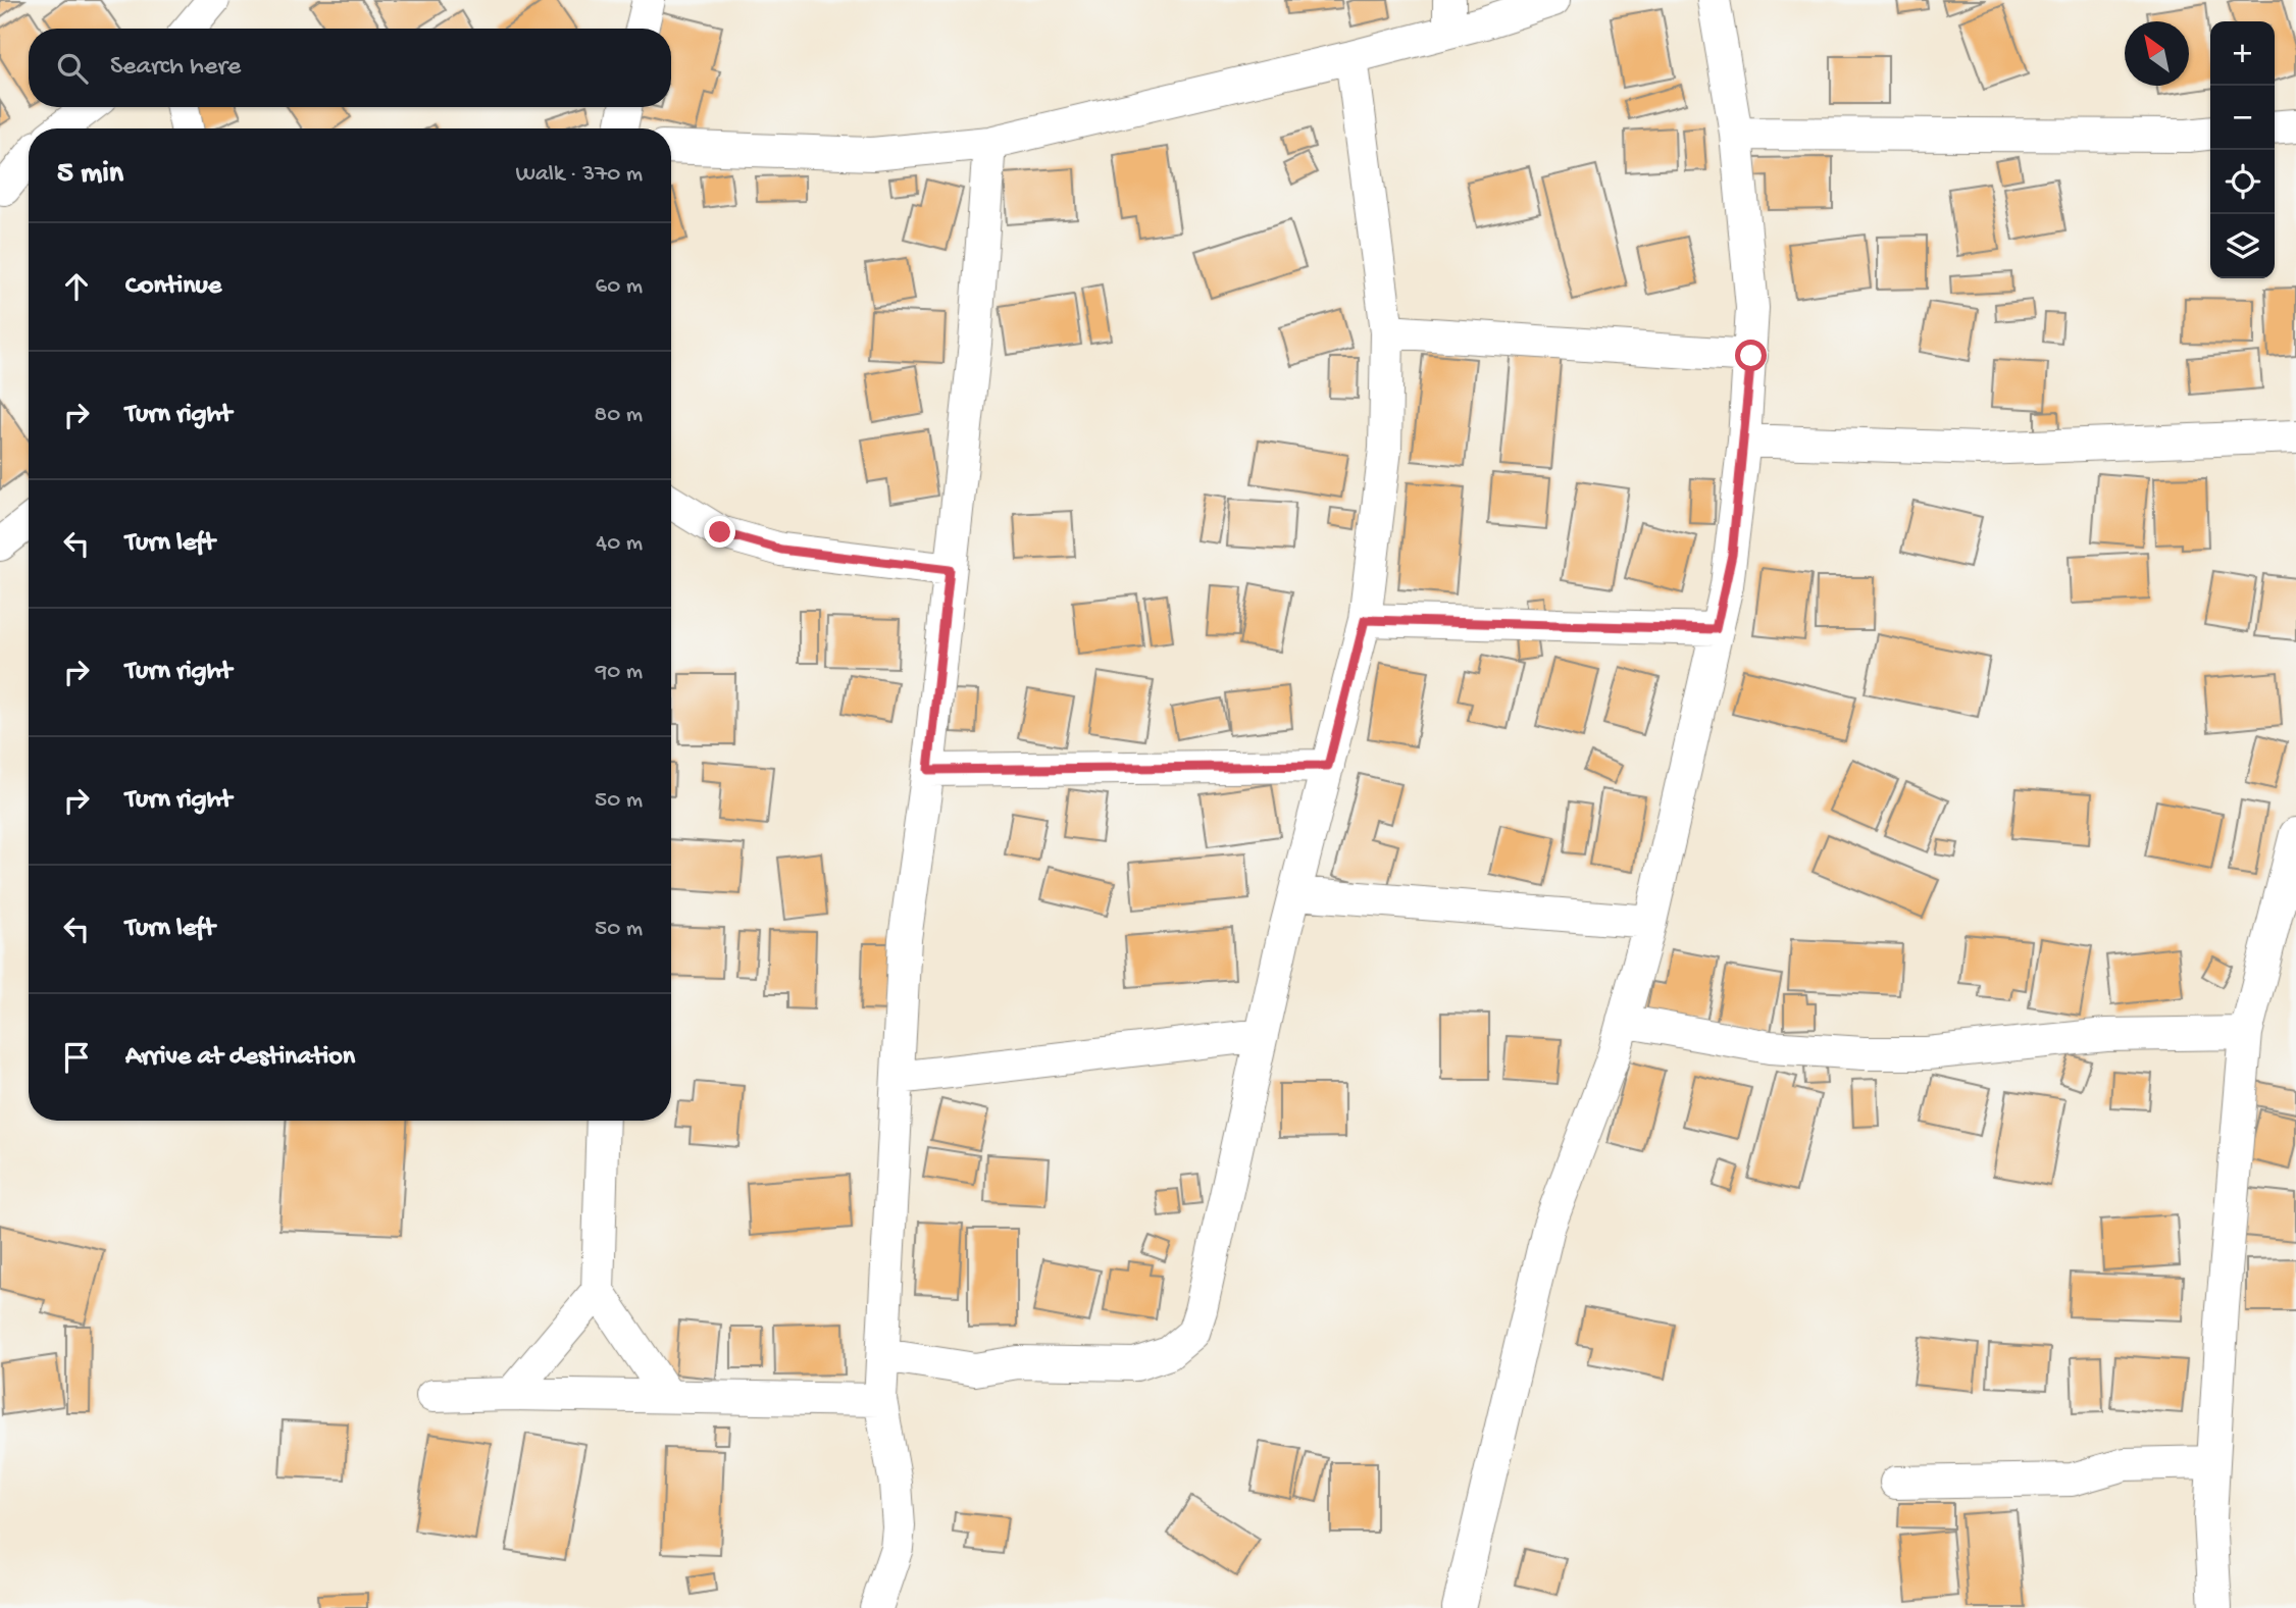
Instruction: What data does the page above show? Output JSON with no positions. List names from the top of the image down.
{
  "north": "top left",
  "page": {
    "map_buttons": ["+", "−"],
    "search": "Search here",
    "heading": ["5 min", "Walk · 370 m"],
    "list": [
      ["Continue", "60 m"],
      ["Turn right", "80 m"],
      ["Turn left", "40 m"],
      ["Turn right", "90 m"],
      ["Turn right", "50 m"],
      ["Turn left", "50 m"],
      "Arrive at destination"
    ]
  }
}
